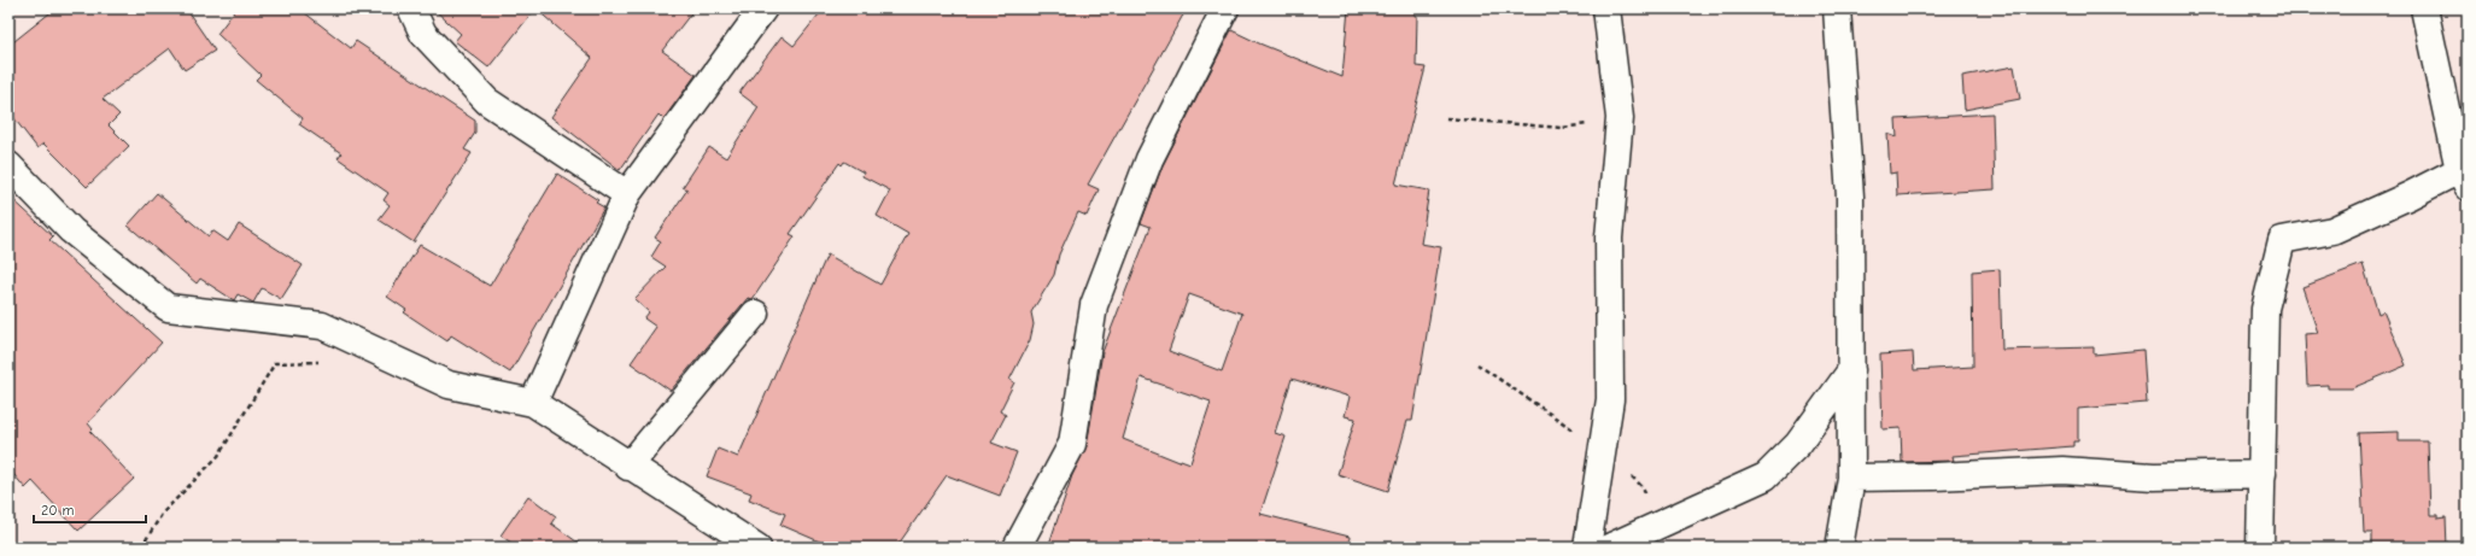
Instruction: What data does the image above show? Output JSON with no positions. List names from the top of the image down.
{
  "scale_bar": "20 m"
}
